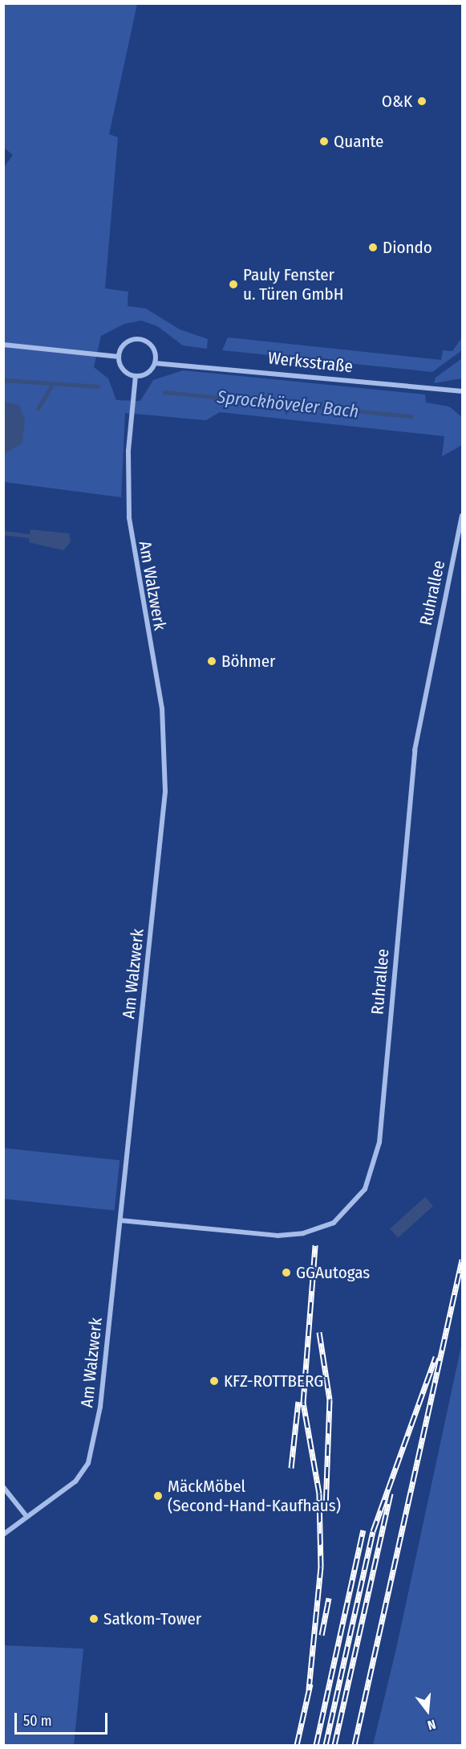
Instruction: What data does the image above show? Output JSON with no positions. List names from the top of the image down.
{
  "streets": {
    "street": ["Werksstraße", "Am Walzwerk", "Ruhrallee"]
  },
  "crossings": [
    ["Werksstraße", "Am Walzwerk"],
    ["Am Walzwerk", "Ruhrallee"]
  ],
  "water": ["Sprockhöveler Bach"],
  "places": [
    "O&K",
    "Quante",
    "Diondo",
    "Pauly Fenster u. Türen GmbH",
    "Böhmer",
    "GGAutogas",
    "KFZ-ROTTBERG",
    "MäckMöbel (Second-Hand-Kaufhaus)",
    "Satkom-Tower"
  ],
  "scale_bar": "50 m",
  "north": "bottom"
}
